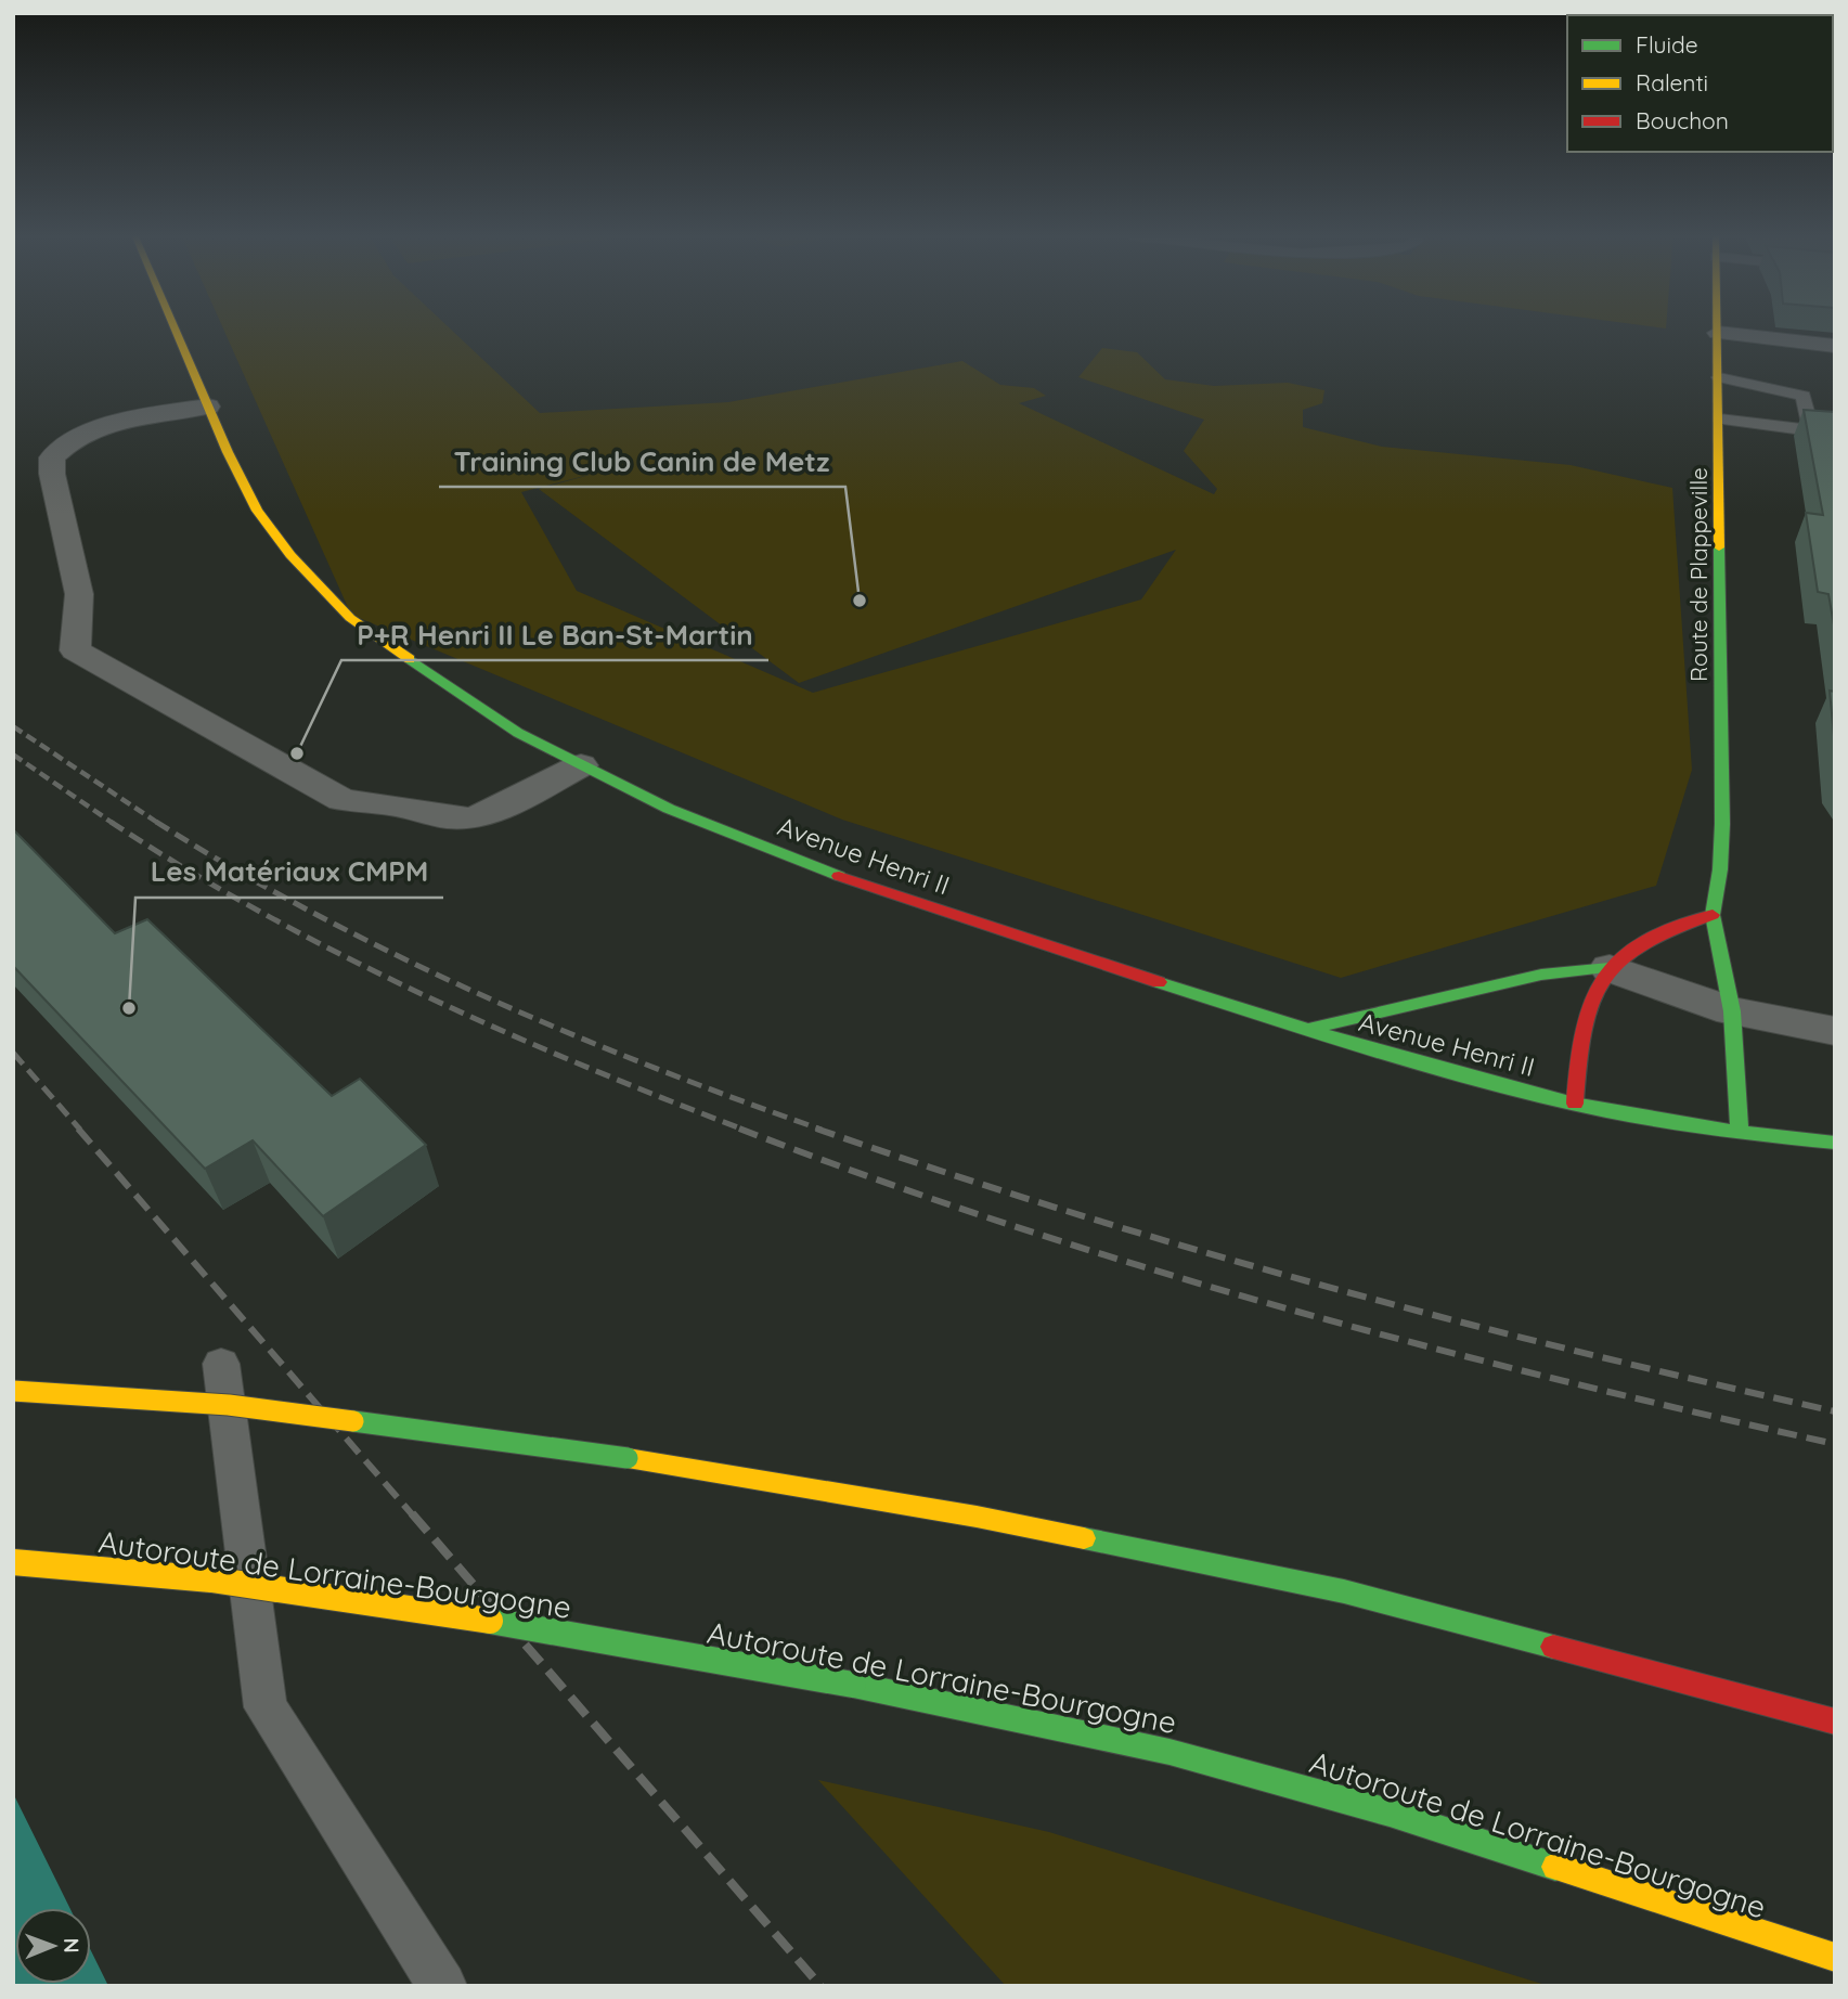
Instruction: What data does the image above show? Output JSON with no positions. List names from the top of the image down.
{
  "streets": {
    "main road": ["Route de Plappeville", "Avenue Henri II", "Autoroute de Lorraine-Bourgogne"]
  },
  "crossings": [
    ["Route de Plappeville", "Avenue Henri II"]
  ],
  "places": ["Training Club Canin de Metz", "P+R Henri II Le Ban-St-Martin", "Les Matériaux CMPM"],
  "legend": ["Fluide", "Ralenti", "Bouchon"],
  "north": "right"
}
